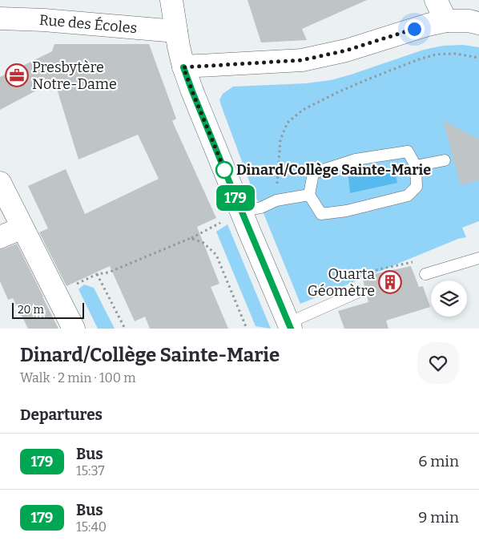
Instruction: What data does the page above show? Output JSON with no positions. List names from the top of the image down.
{
  "streets": {
    "street": ["Rue des Écoles"]
  },
  "places": {
    "office": ["Presbytère Notre-Dame"],
    "other": ["Dinard/Collège Sainte-Marie"],
    "building": ["Quarta Géomètre"]
  },
  "lines": ["bus line 179"],
  "scale_bar": "20 m",
  "page": {
    "on_map": "179",
    "scale": "20 m",
    "heading": [
      ["Dinard/Collège Sainte-Marie", "Walk · 2 min · 100 m"],
      "Departures"
    ],
    "list": [
      {
        "mark": "179",
        "name": "Bus",
        "note": "15:37",
        "value": "6 min"
      },
      {
        "mark": "179",
        "name": "Bus",
        "note": "15:40",
        "value": "9 min"
      }
    ]
  }
}
